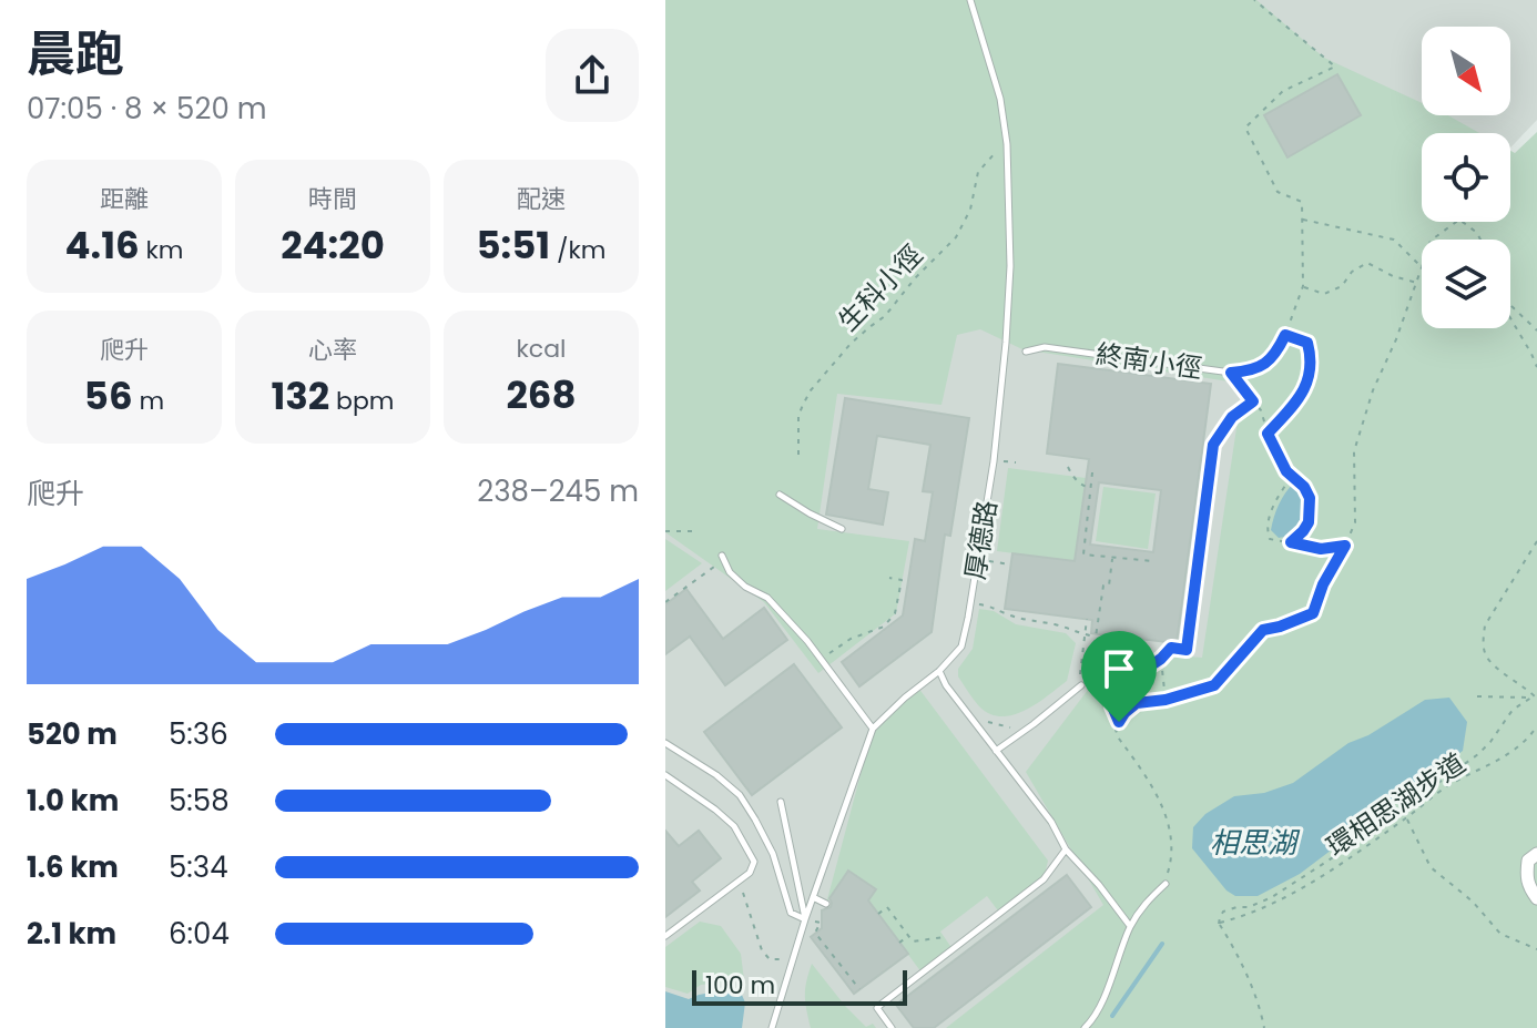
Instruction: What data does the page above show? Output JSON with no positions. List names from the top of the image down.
{
  "streets": {
    "lane": ["終南小徑", "厚德路"],
    "path": ["生科小徑", "環相思湖步道"]
  },
  "water": ["相思湖"],
  "scale_bar": "100 m",
  "north": "bottom right",
  "page": {
    "heading": ["晨跑", "07:05 · 8 × 520 m"],
    "stats": [
      ["距離", "4.16 km"],
      ["時間", "24:20"],
      ["配速", "5:51 /km"],
      ["爬升", "56 m"],
      ["心率", "132 bpm"],
      ["kcal", "268"]
    ],
    "chart": ["爬升", "238–245 m"],
    "list": [
      {
        "name": "520 m",
        "note": "5:36"
      },
      {
        "name": "1.0 km",
        "note": "5:58"
      },
      {
        "name": "1.6 km",
        "note": "5:34"
      },
      {
        "name": "2.1 km",
        "note": "6:04"
      }
    ],
    "scale": "100 m"
  }
}
